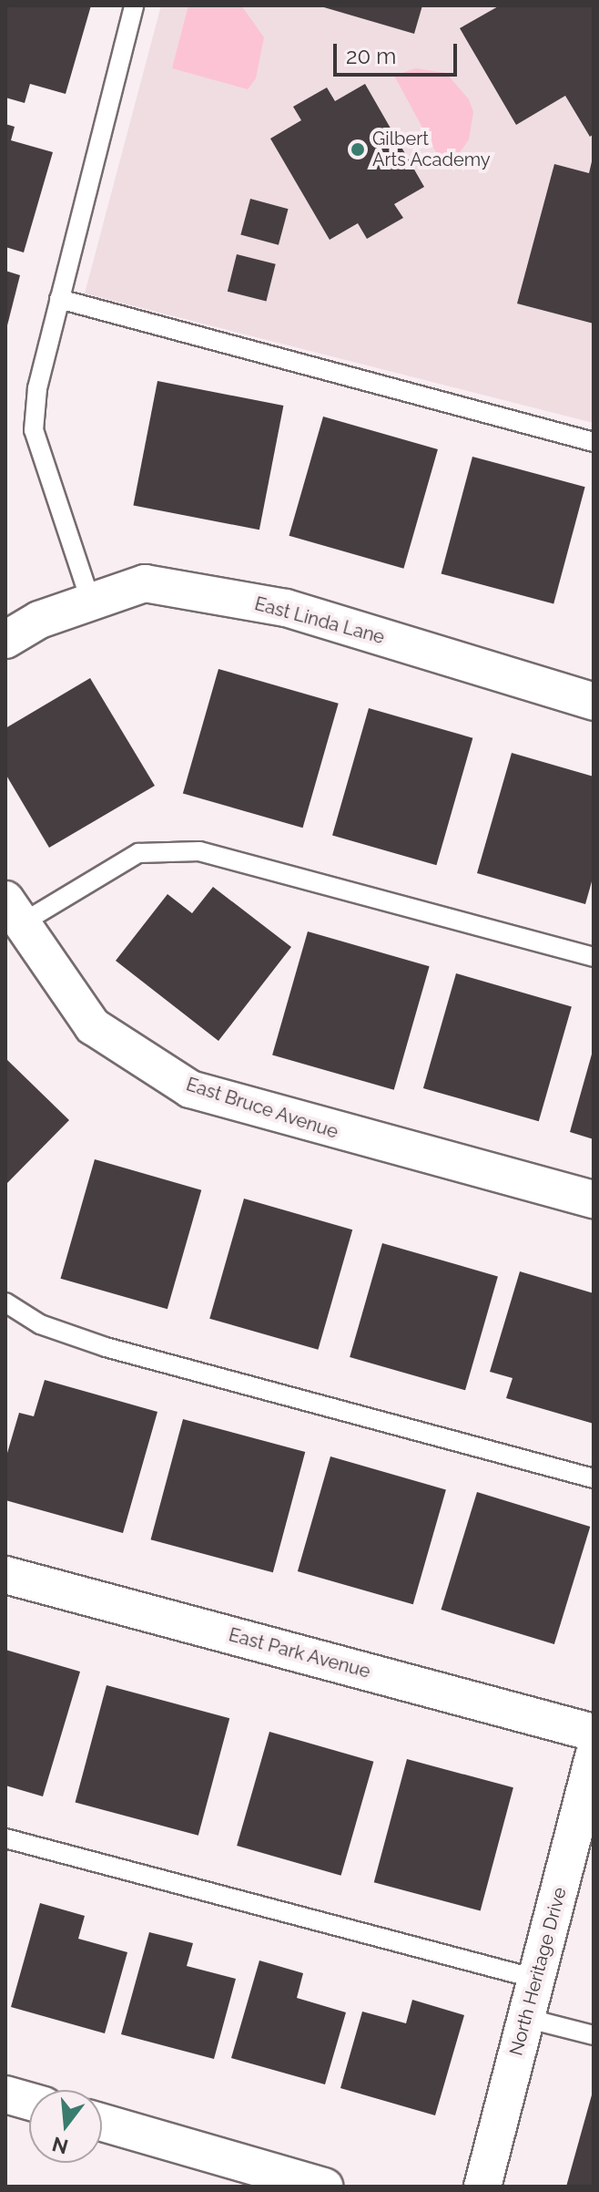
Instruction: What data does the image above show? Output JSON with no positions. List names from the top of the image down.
{
  "streets": {
    "street": [
      "East Linda Lane",
      "East Bruce Avenue",
      "East Park Avenue",
      "North Heritage Drive"
    ]
  },
  "places": ["Gilbert Arts Academy"],
  "scale_bar": "20 m",
  "north": "bottom"
}
